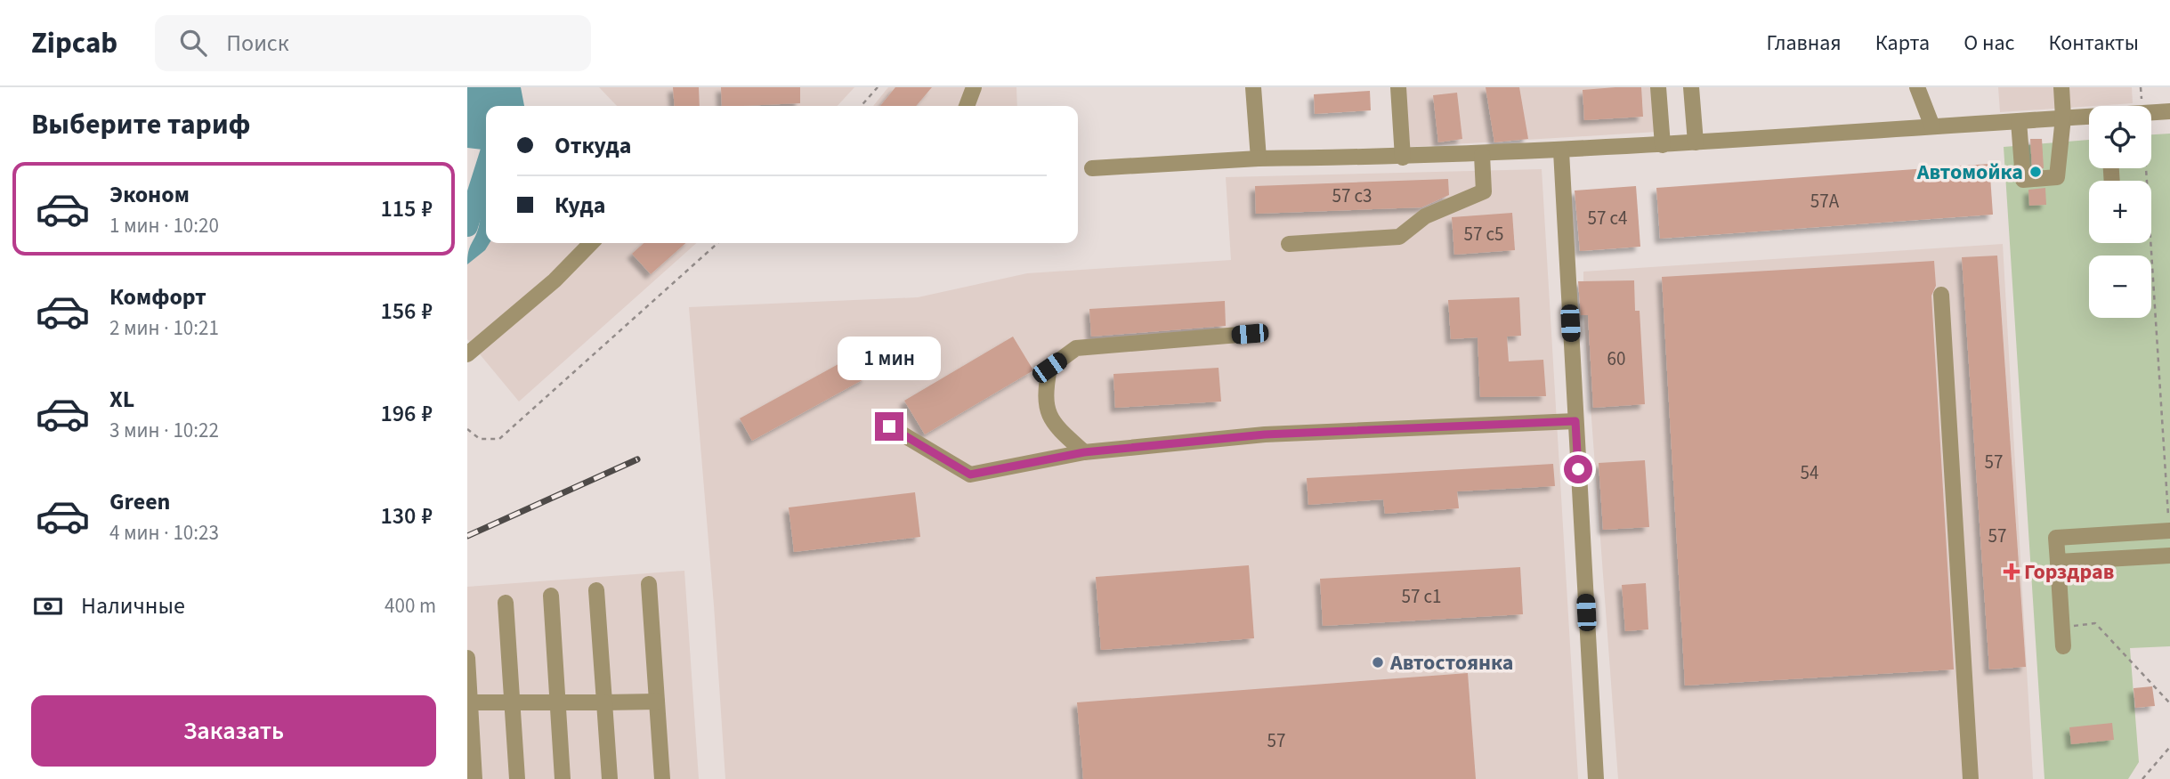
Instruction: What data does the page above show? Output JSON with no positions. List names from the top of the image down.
{
  "places": {
    "other": ["Автомойка", "Автостоянка"],
    "health": ["Горздрав"]
  },
  "house_numbers": [
    "57 с3",
    "57А",
    "57 с4",
    "57 с5",
    "60",
    "57",
    "54",
    "57",
    "57 с1",
    "57"
  ],
  "page": {
    "header": "Zipcab",
    "search": "Поиск",
    "nav": [
      "Главная",
      "Карта",
      "О нас",
      "Контакты"
    ],
    "heading": "Выберите тариф",
    "map_buttons": ["+", "−"],
    "banner": ["Откуда", "Куда"],
    "list": [
      {
        "name": "Эконом",
        "note": "1 мин · 10:20",
        "value": "115 ₽"
      },
      {
        "name": "Комфорт",
        "note": "2 мин · 10:21",
        "value": "156 ₽"
      },
      {
        "name": "XL",
        "note": "3 мин · 10:22",
        "value": "196 ₽"
      },
      {
        "name": "Green",
        "note": "4 мин · 10:23",
        "value": "130 ₽"
      }
    ],
    "bubble": "1 мин",
    "pay": ["Наличные", "400 m"],
    "buttons": "Заказать"
  }
}
